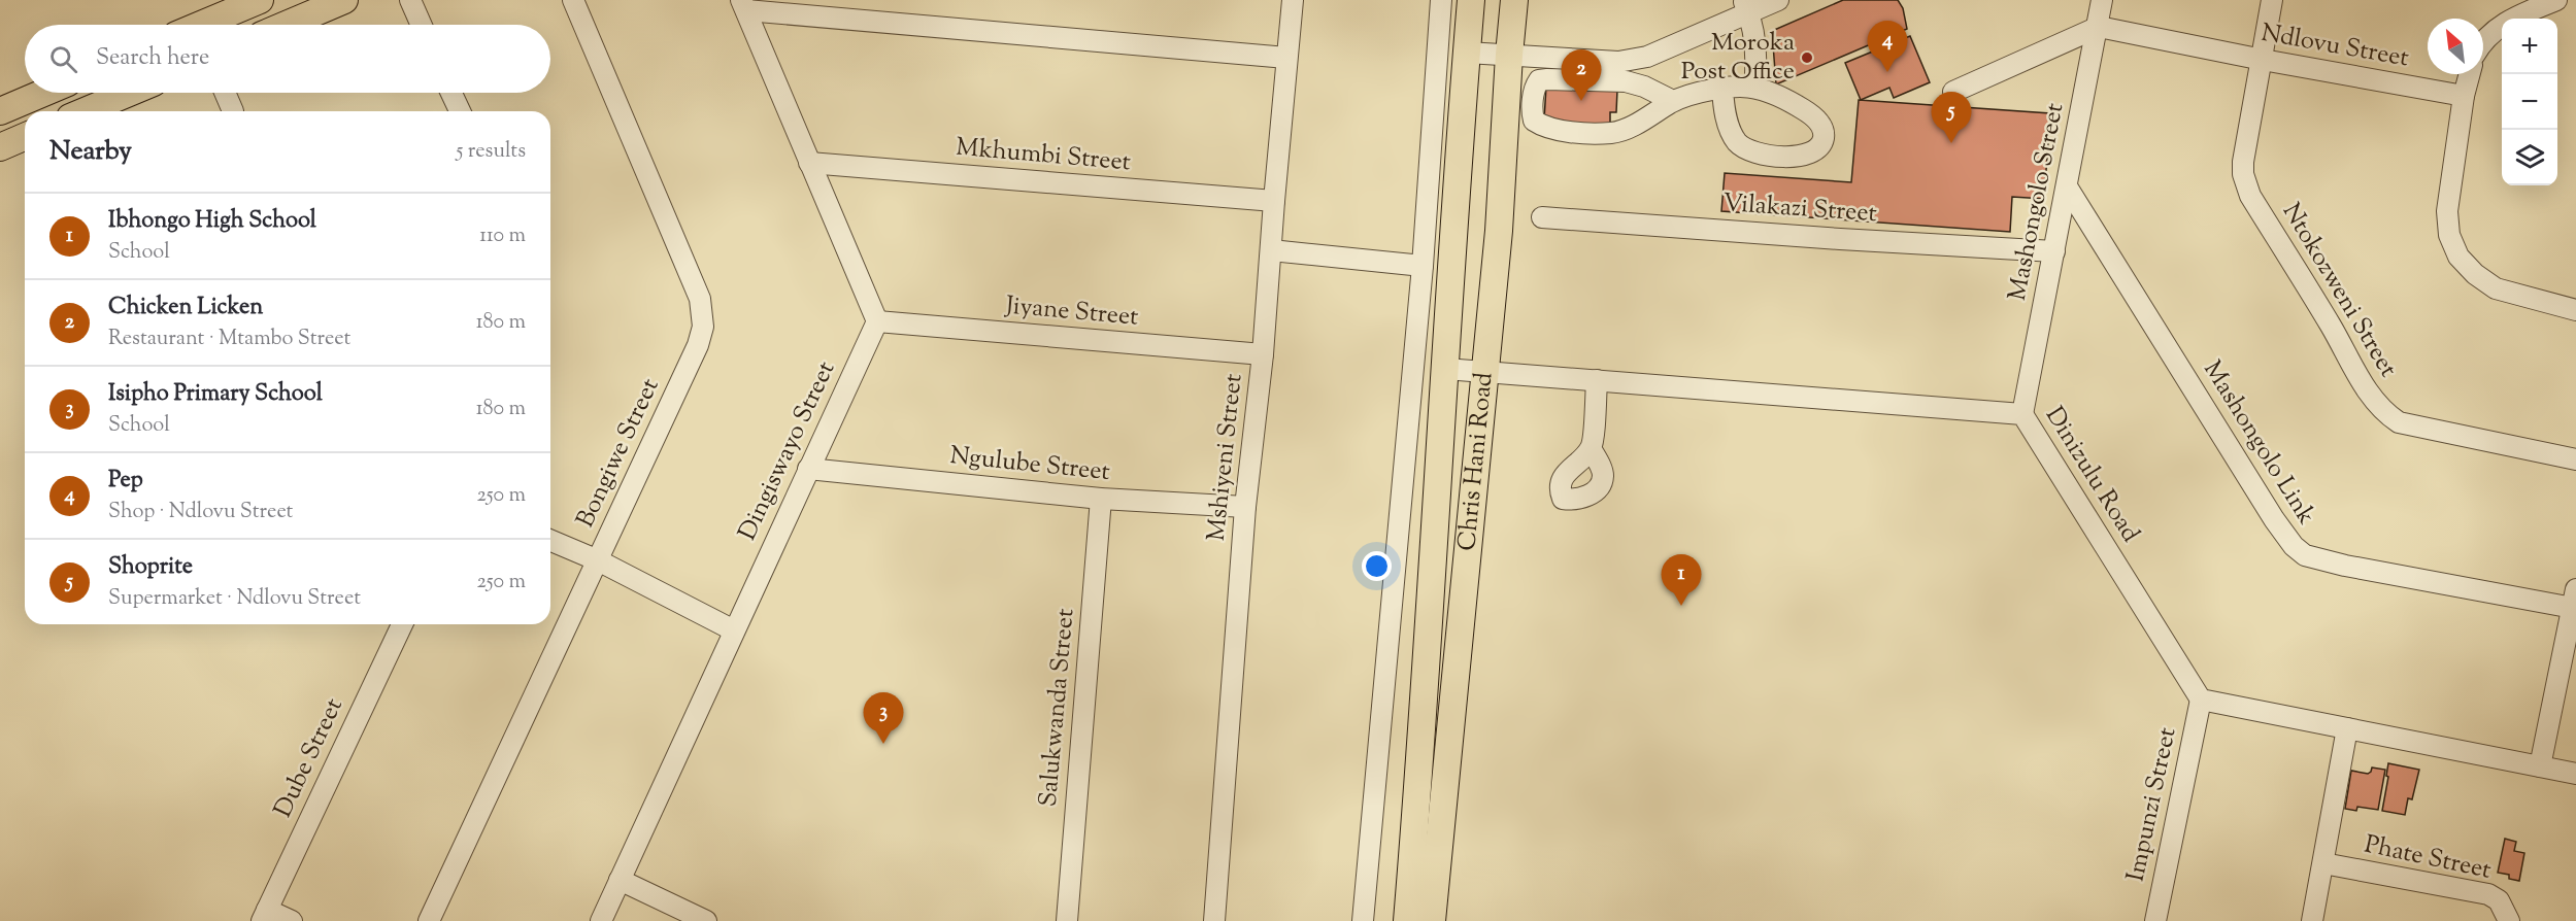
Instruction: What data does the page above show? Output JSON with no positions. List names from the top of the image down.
{
  "streets": {
    "main road": ["Chris Hani Road"],
    "street": [
      "Ndlovu Street",
      "Mkhumbi Street",
      "Mashongolo Street",
      "Vilakazi Street",
      "Ntokozweni Street",
      "Jiyane Street",
      "Mashongolo Link",
      "Dingiswayo Street",
      "Bongiwe Street",
      "Mshiyeni Street",
      "Ngulube Street",
      "Dinizulu Road",
      "Salukwanda Street",
      "Dube Street",
      "Impunzi Street",
      "Phate Street"
    ]
  },
  "crossings": [
    ["Ndlovu Street", "Mashongolo Street"],
    ["Ndlovu Street", "Ntokozweni Street"],
    ["Mkhumbi Street", "Mshiyeni Street"],
    ["Mashongolo Street", "Vilakazi Street"],
    ["Mashongolo Street", "Mashongolo Link"],
    ["Mashongolo Street", "Dinizulu Road"],
    ["Jiyane Street", "Dingiswayo Street"],
    ["Jiyane Street", "Mshiyeni Street"],
    ["Dingiswayo Street", "Ngulube Street"],
    ["Mshiyeni Street", "Ngulube Street"],
    ["Chris Hani Road", "Dinizulu Road"],
    ["Ngulube Street", "Salukwanda Street"],
    ["Dinizulu Road", "Impunzi Street"]
  ],
  "places": ["Moroka Post Office"],
  "north": "top left",
  "page": {
    "map_buttons": ["+", "−"],
    "pins": [
      "4",
      "2",
      "5",
      "1",
      "3"
    ],
    "search": "Search here",
    "heading": ["Nearby", "5 results"],
    "list": [
      {
        "mark": "1",
        "name": "Ibhongo High School",
        "note": "School",
        "value": "110 m"
      },
      {
        "mark": "2",
        "name": "Chicken Licken",
        "note": "Restaurant · Mtambo Street",
        "value": "180 m"
      },
      {
        "mark": "3",
        "name": "Isipho Primary School",
        "note": "School",
        "value": "180 m"
      },
      {
        "mark": "4",
        "name": "Pep",
        "note": "Shop · Ndlovu Street",
        "value": "250 m"
      },
      {
        "mark": "5",
        "name": "Shoprite",
        "note": "Supermarket · Ndlovu Street",
        "value": "250 m"
      }
    ]
  }
}
